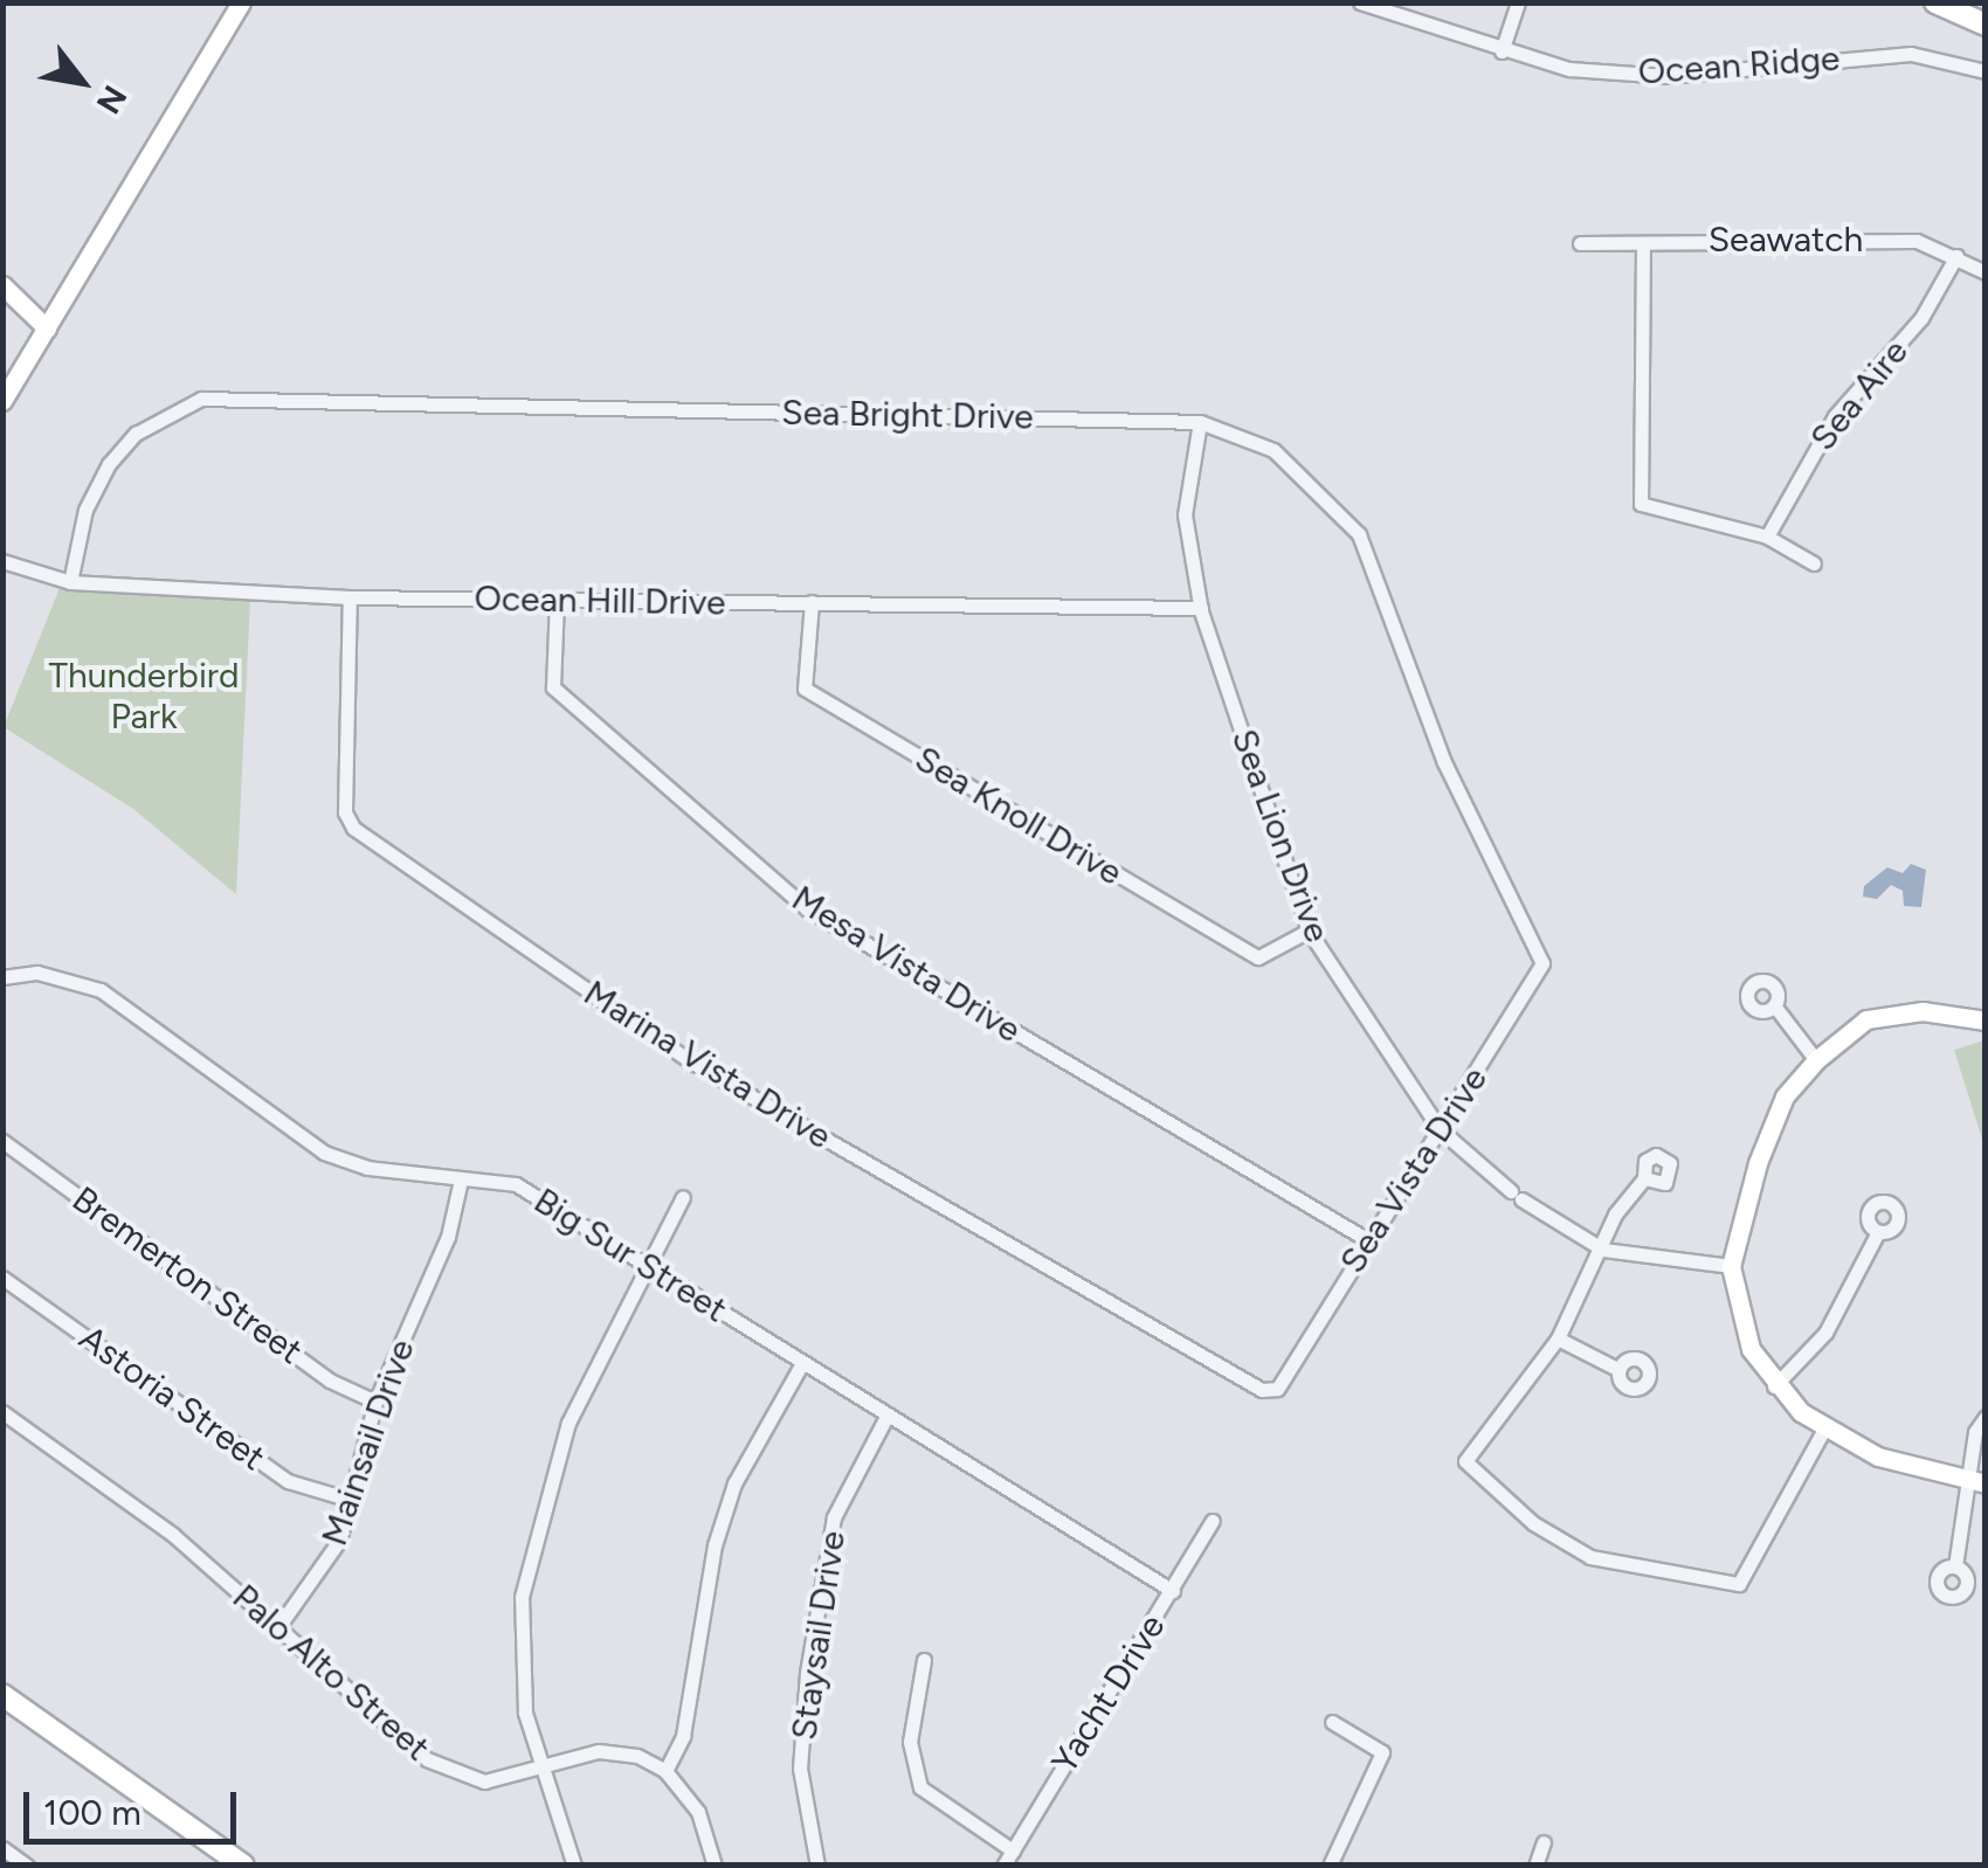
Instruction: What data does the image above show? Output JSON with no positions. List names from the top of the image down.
{
  "streets": {
    "street": [
      "Ocean Ridge",
      "Seawatch",
      "Sea Aire",
      "Sea Bright Drive",
      "Ocean Hill Drive",
      "Sea Knoll Drive",
      "Sea Lion Drive",
      "Mesa Vista Drive",
      "Marina Vista Drive",
      "Sea Vista Drive",
      "Big Sur Street",
      "Bremerton Street",
      "Astoria Street",
      "Mainsail Drive",
      "Staysail Drive",
      "Palo Alto Street",
      "Yacht Drive"
    ]
  },
  "crossings": [
    ["Seawatch", "Sea Aire"],
    ["Sea Bright Drive", "Ocean Hill Drive"],
    ["Sea Bright Drive", "Sea Lion Drive"],
    ["Sea Bright Drive", "Sea Vista Drive"],
    ["Ocean Hill Drive", "Sea Knoll Drive"],
    ["Ocean Hill Drive", "Sea Lion Drive"],
    ["Ocean Hill Drive", "Mesa Vista Drive"],
    ["Ocean Hill Drive", "Marina Vista Drive"],
    ["Sea Knoll Drive", "Sea Lion Drive"],
    ["Sea Lion Drive", "Sea Vista Drive"],
    ["Mesa Vista Drive", "Sea Vista Drive"],
    ["Marina Vista Drive", "Sea Vista Drive"],
    ["Big Sur Street", "Mainsail Drive"],
    ["Big Sur Street", "Staysail Drive"],
    ["Big Sur Street", "Yacht Drive"],
    ["Bremerton Street", "Mainsail Drive"],
    ["Astoria Street", "Mainsail Drive"],
    ["Mainsail Drive", "Palo Alto Street"]
  ],
  "parks": ["Thunderbird Park"],
  "scale_bar": "100 m",
  "north": "bottom right"
}
